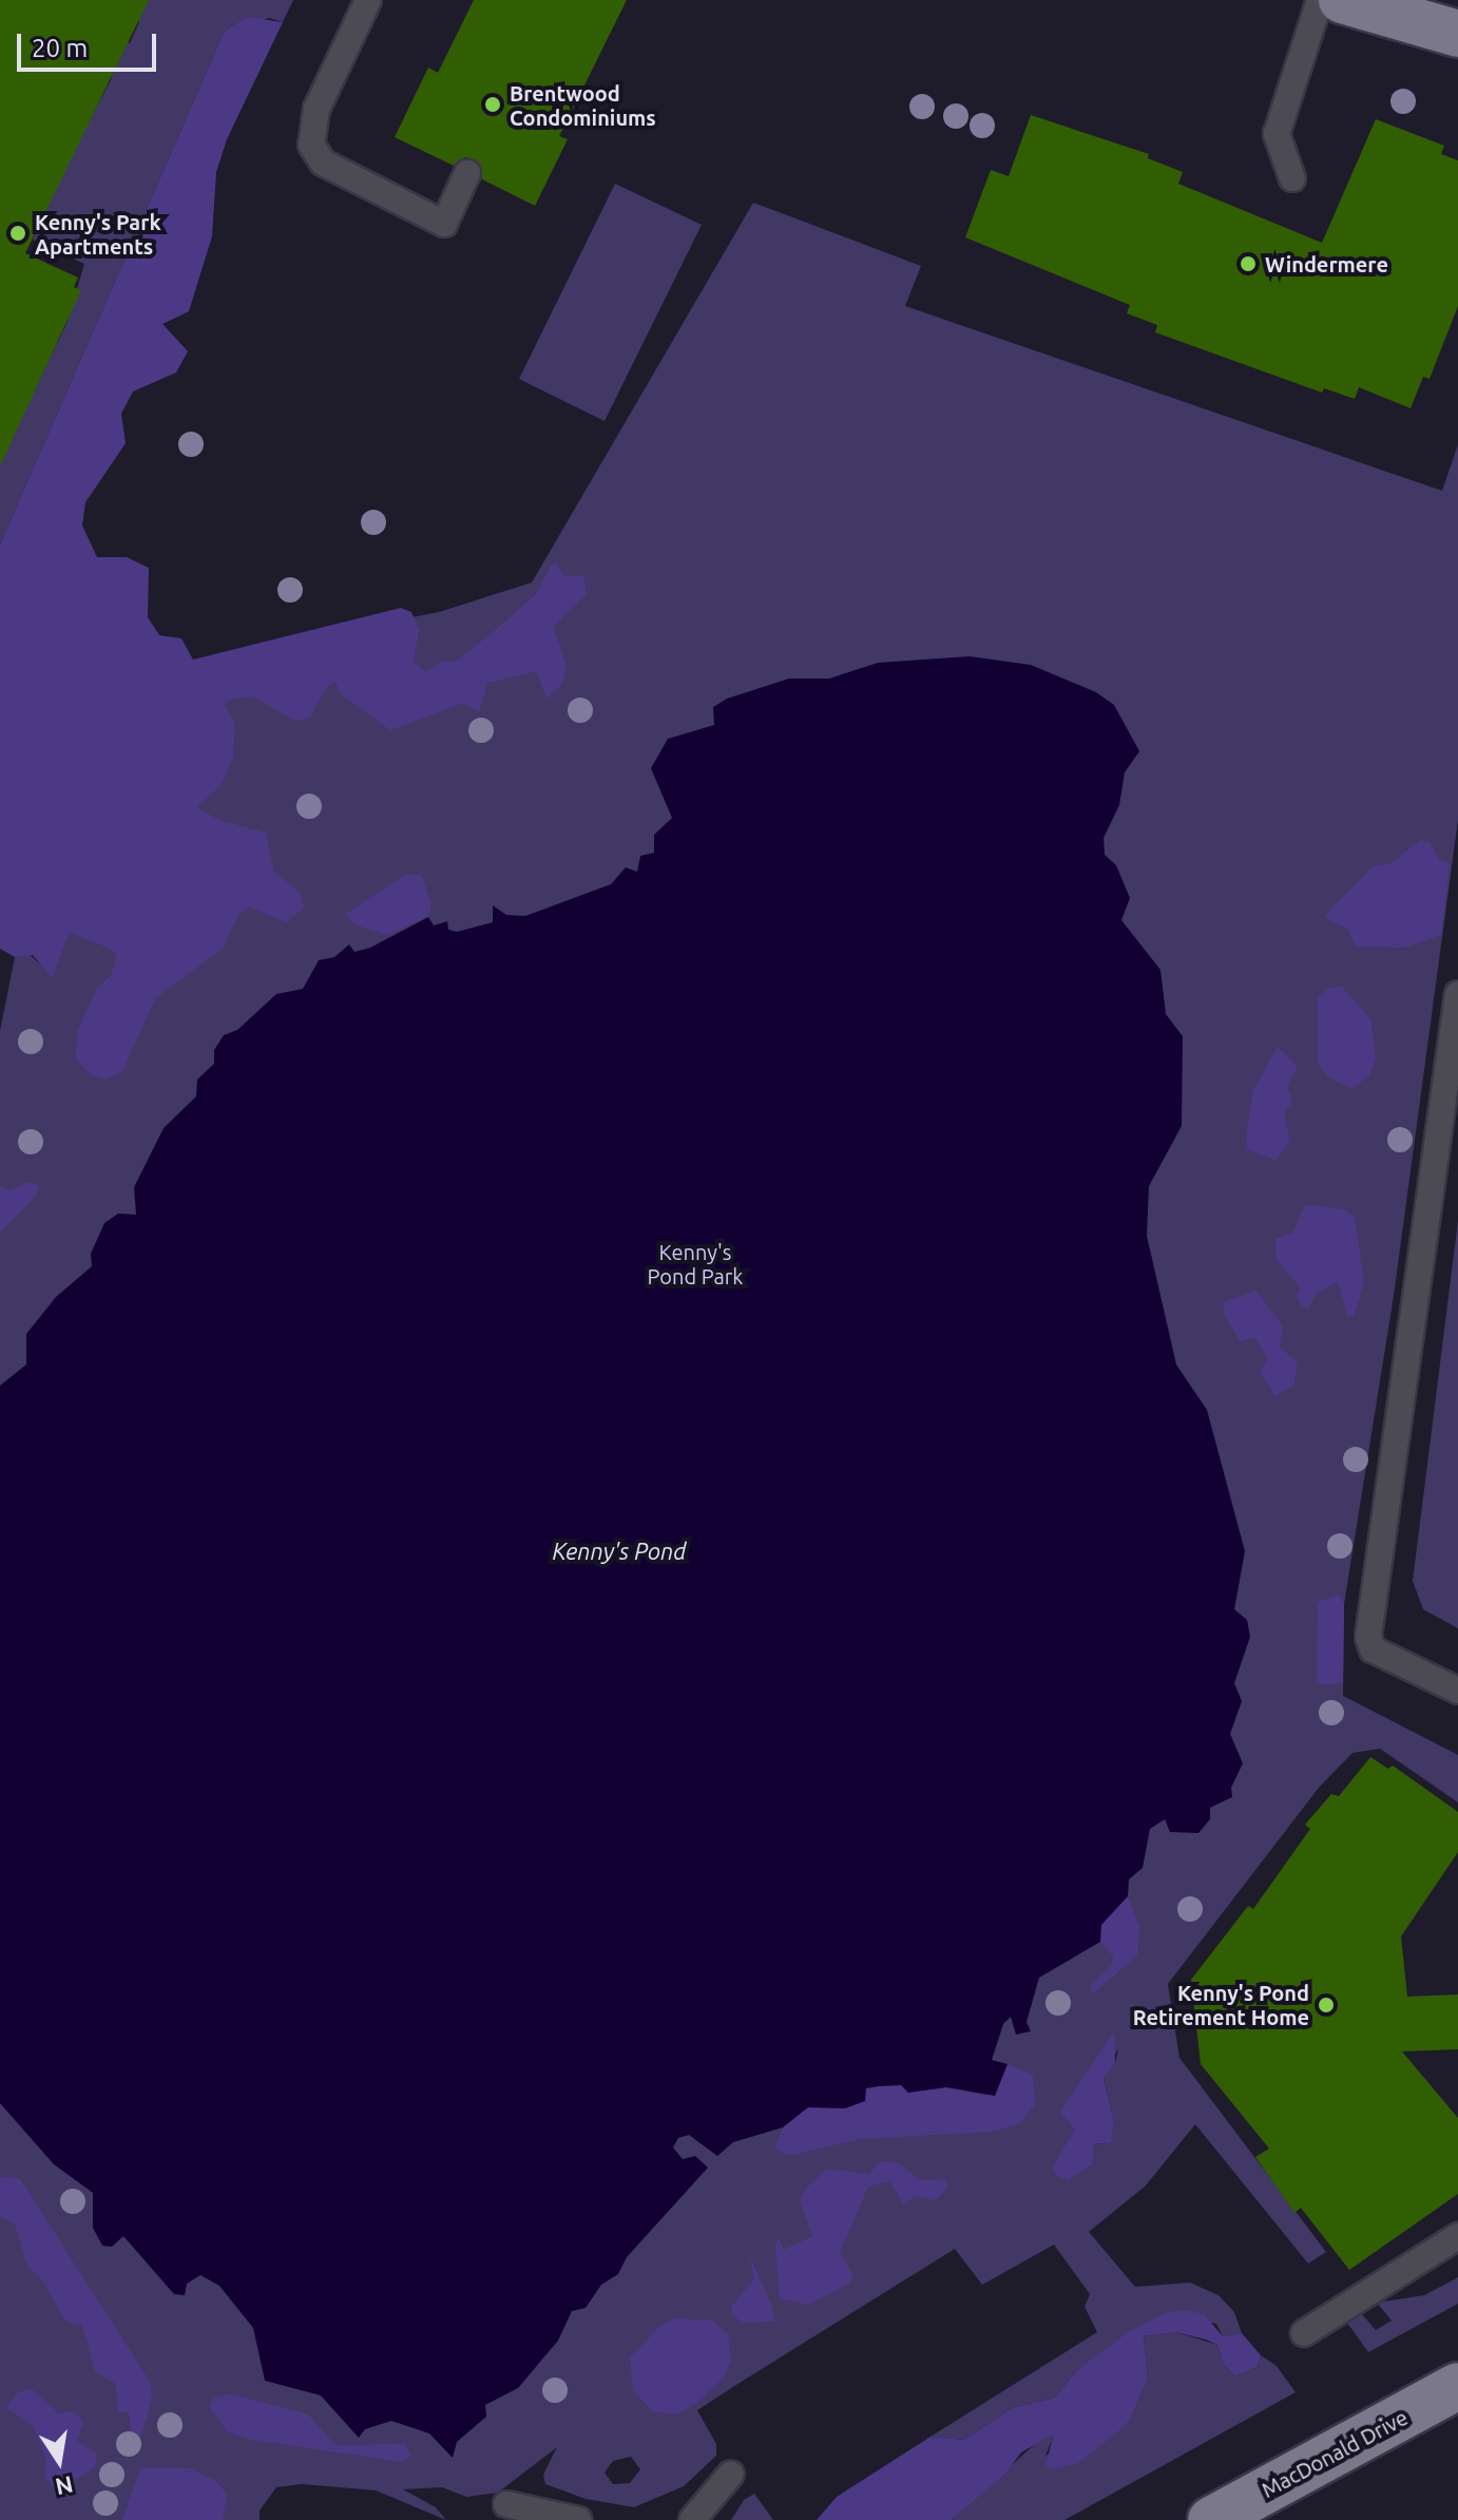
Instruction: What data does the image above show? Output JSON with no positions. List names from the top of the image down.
{
  "streets": {
    "main road": ["MacDonald Drive"]
  },
  "water": ["Kenny's Pond"],
  "parks": ["Kenny's Pond Park"],
  "places": [
    "Brentwood Condominiums",
    "Kenny's Park Apartments",
    "Windermere",
    "Kenny's Pond Retirement Home"
  ],
  "scale_bar": "20 m",
  "north": "bottom"
}
